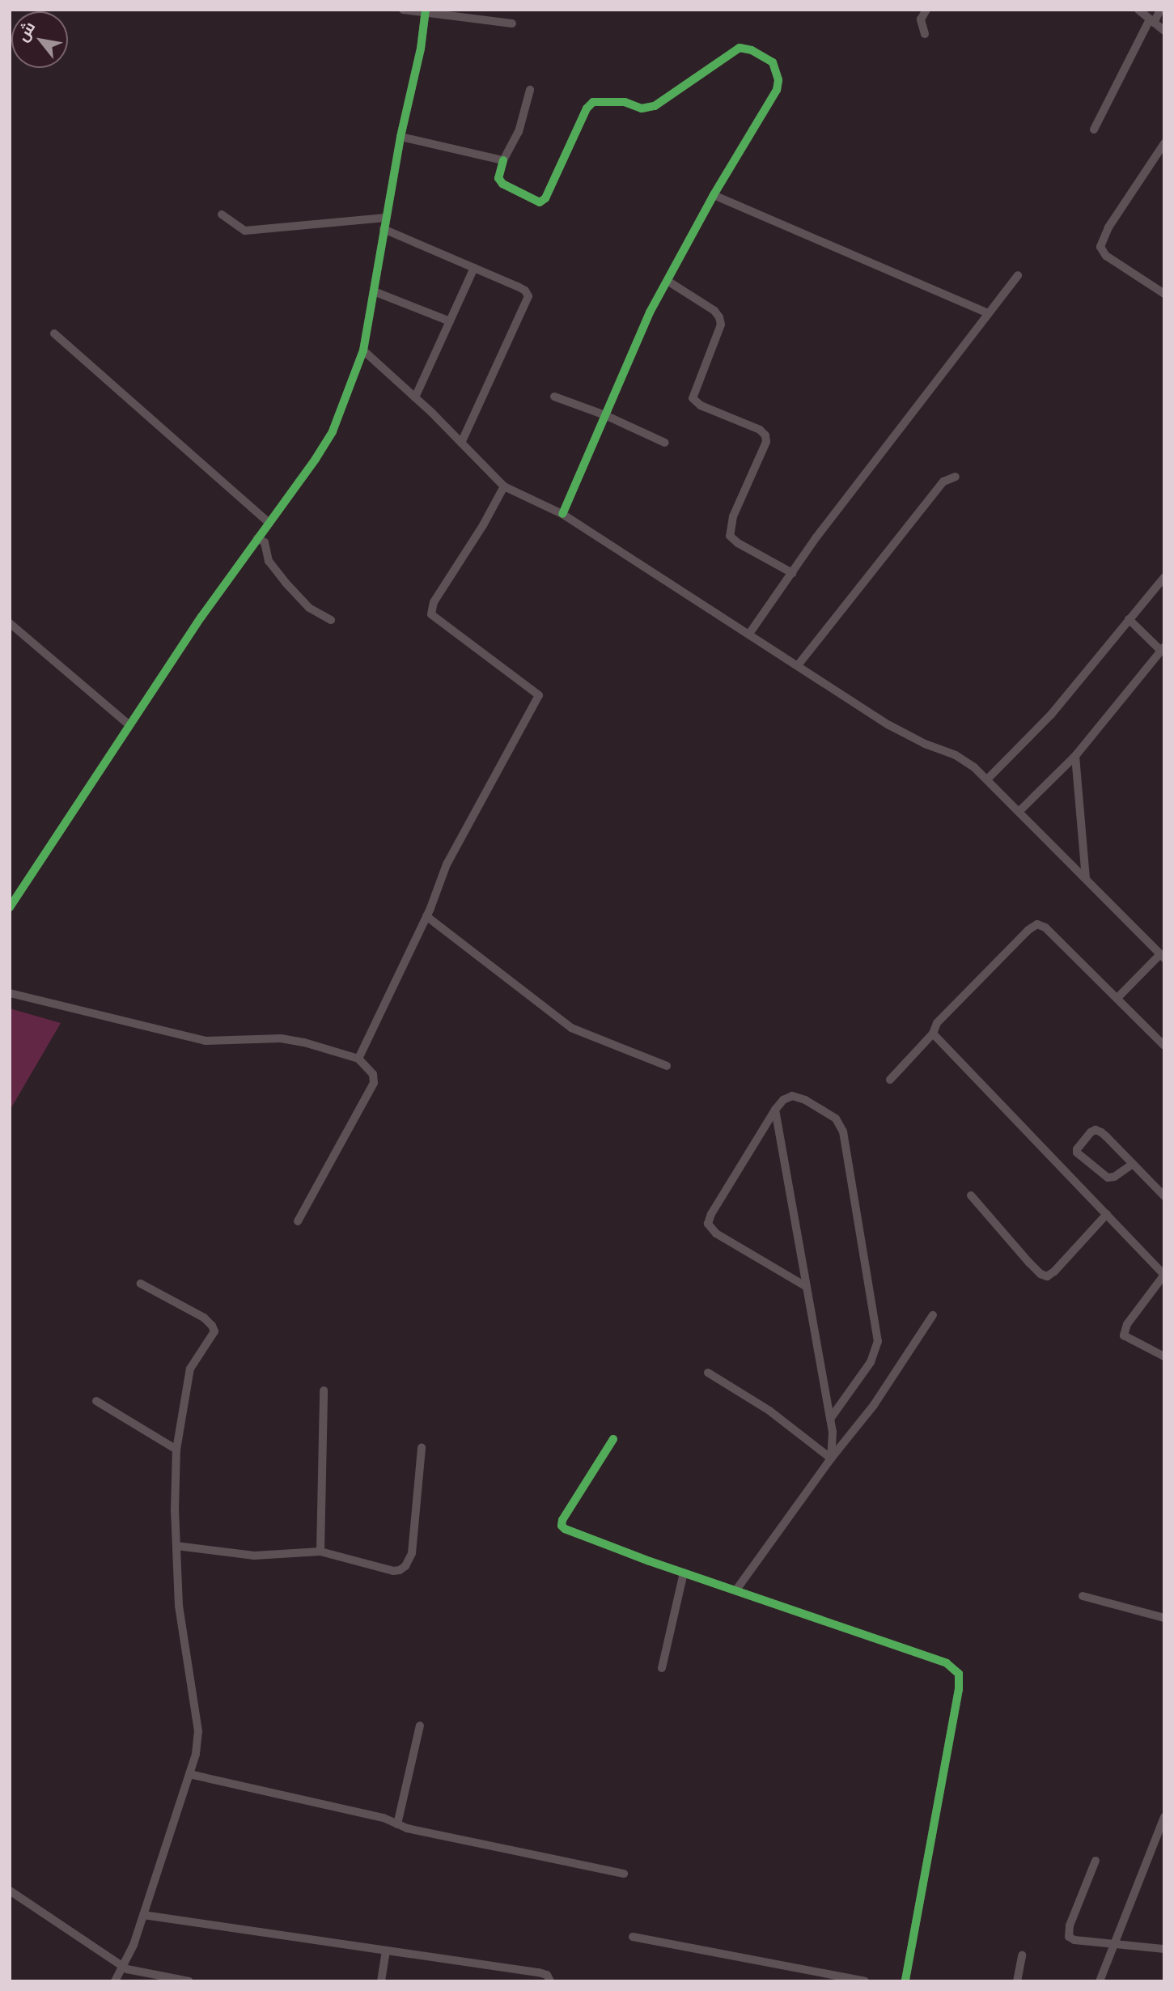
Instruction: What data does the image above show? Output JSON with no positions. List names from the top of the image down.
{
  "north": "top left"
}
